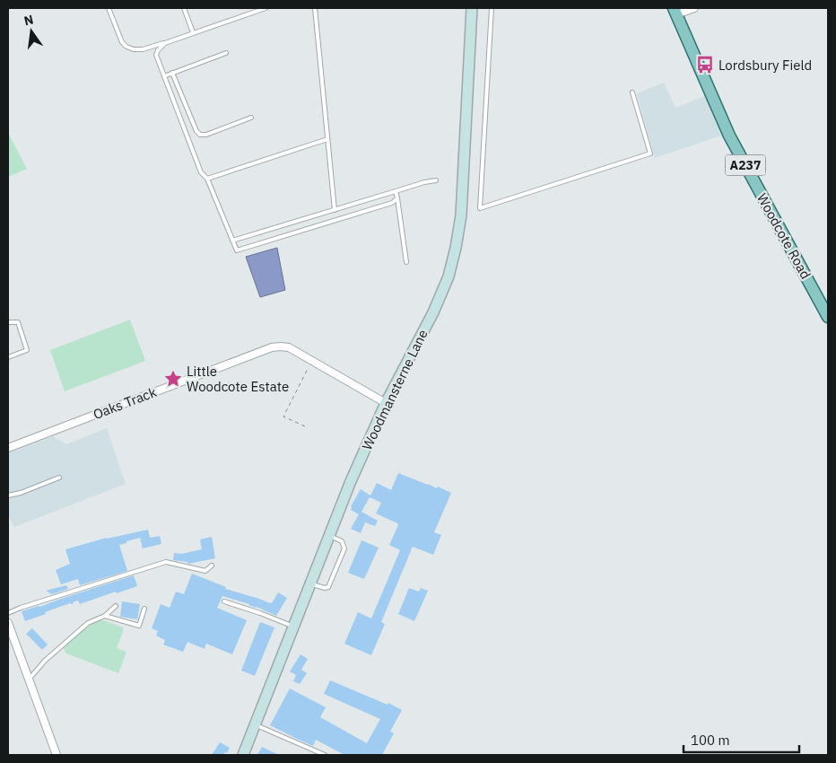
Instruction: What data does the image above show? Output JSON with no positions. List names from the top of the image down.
{
  "streets": {
    "main road": ["A237", "Woodcote Road"],
    "street": ["Woodmansterne Lane", "Oaks Track"]
  },
  "crossings": [
    ["Woodmansterne Lane", "Oaks Track"]
  ],
  "places": {
    "bus stop": ["Lordsbury Field"],
    "place": ["Little Woodcote Estate"]
  },
  "scale_bar": "100 m",
  "north": "top"
}
